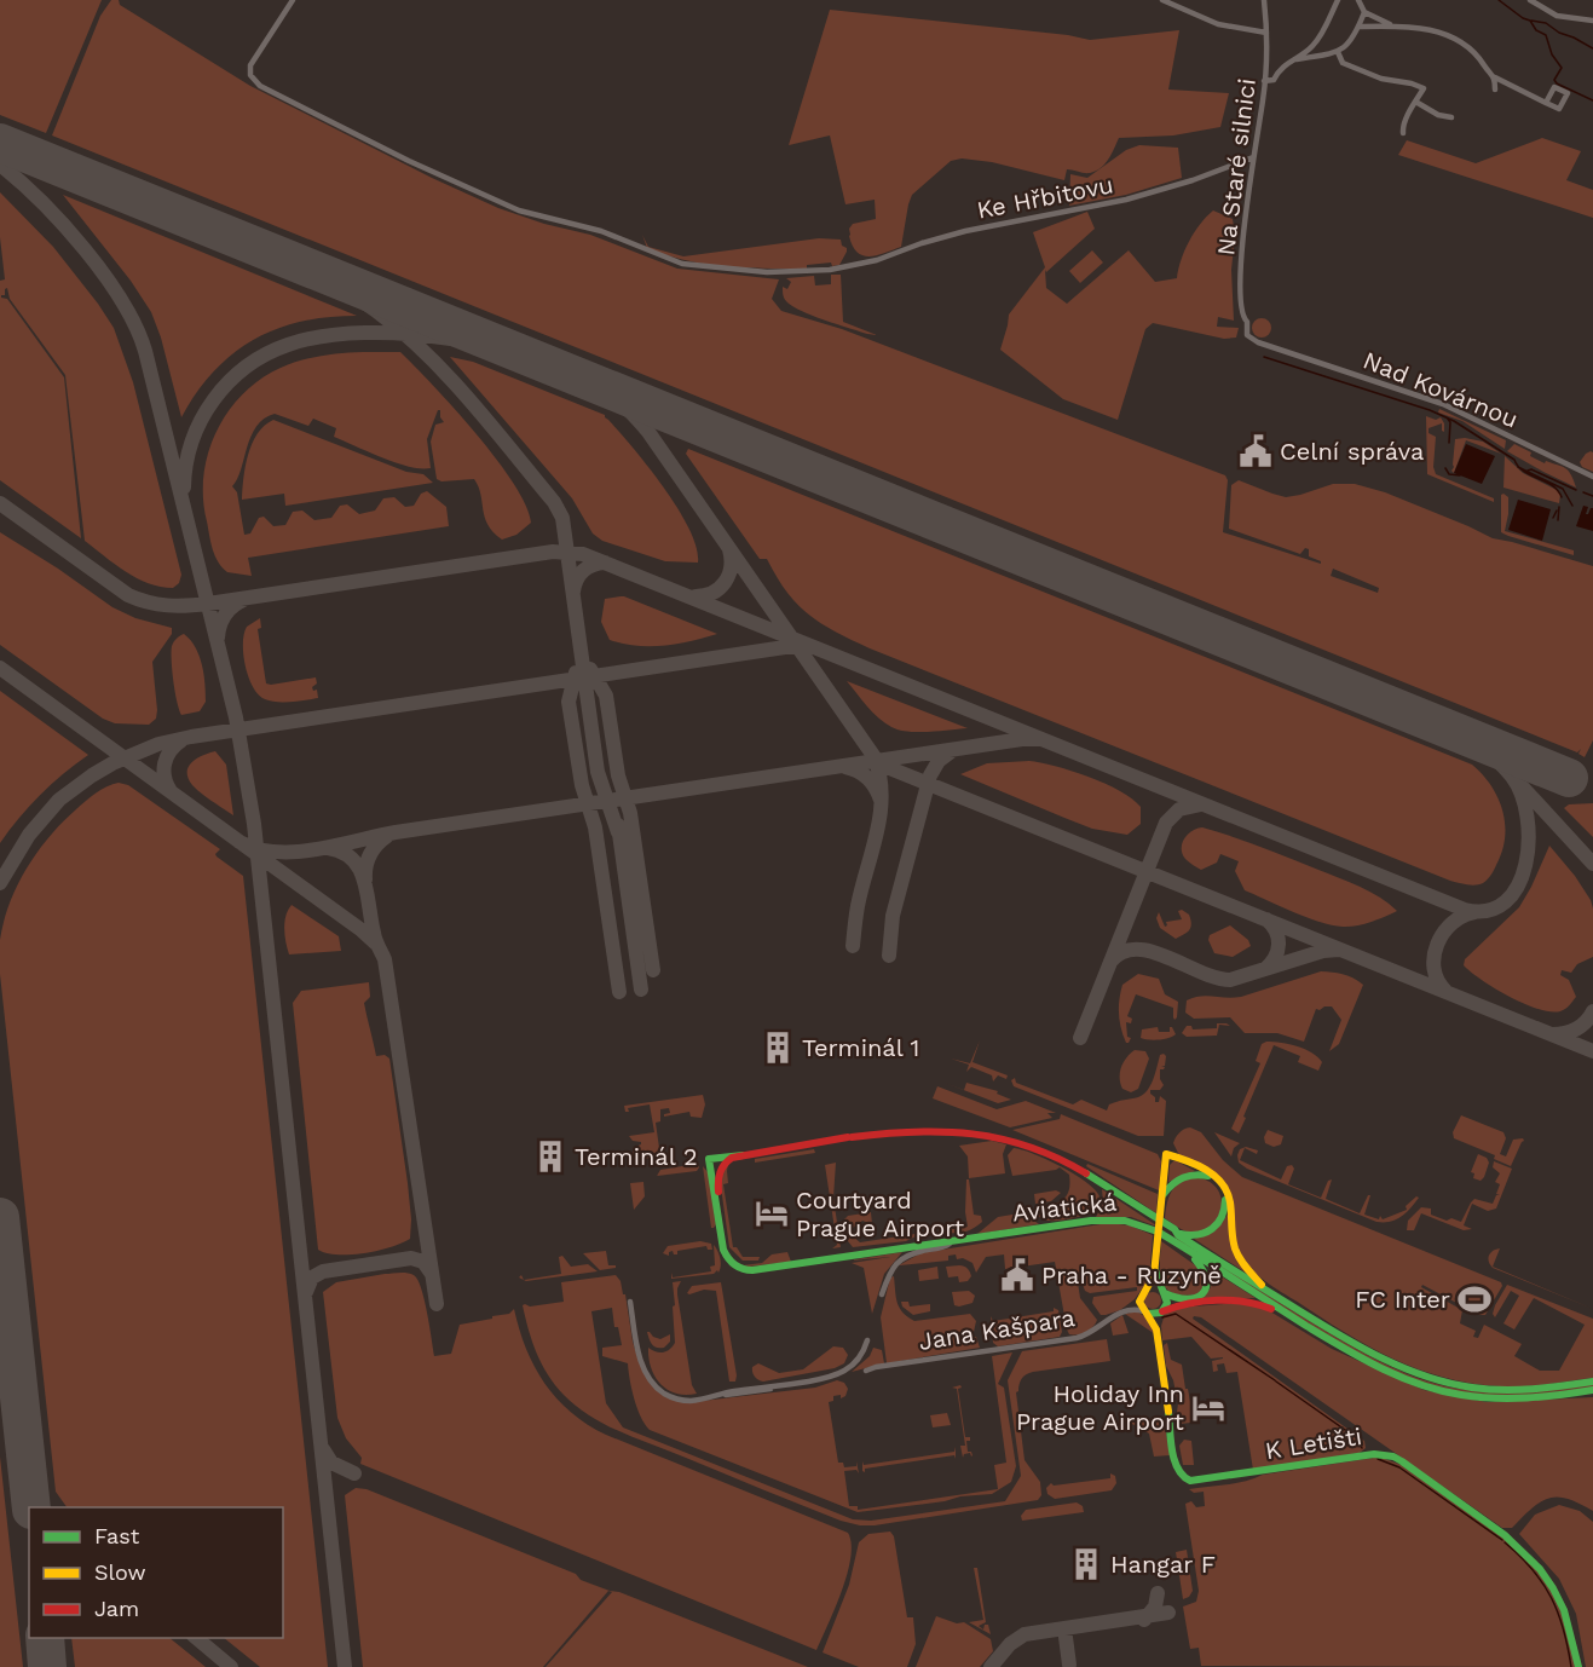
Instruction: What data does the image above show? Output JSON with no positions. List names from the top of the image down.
{
  "streets": {
    "main road": ["Aviatická", "K Letišti"],
    "street": [
      "Na Staré silnici",
      "Ke Hřbitovu",
      "Nad Kovárnou",
      "Jana Kašpara"
    ]
  },
  "crossings": [
    ["Na Staré silnici", "Ke Hřbitovu"],
    ["Na Staré silnici", "Nad Kovárnou"],
    ["Jana Kašpara", "K Letišti"]
  ],
  "places": {
    "public building": ["Celní správa", "Praha - Ruzyně"],
    "building": ["Terminál 1", "Terminál 2", "Hangar F"],
    "hotel": ["Courtyard Prague Airport", "Holiday Inn Prague Airport"],
    "sports": ["FC Inter"]
  },
  "legend": ["Fast", "Slow", "Jam"]
}
